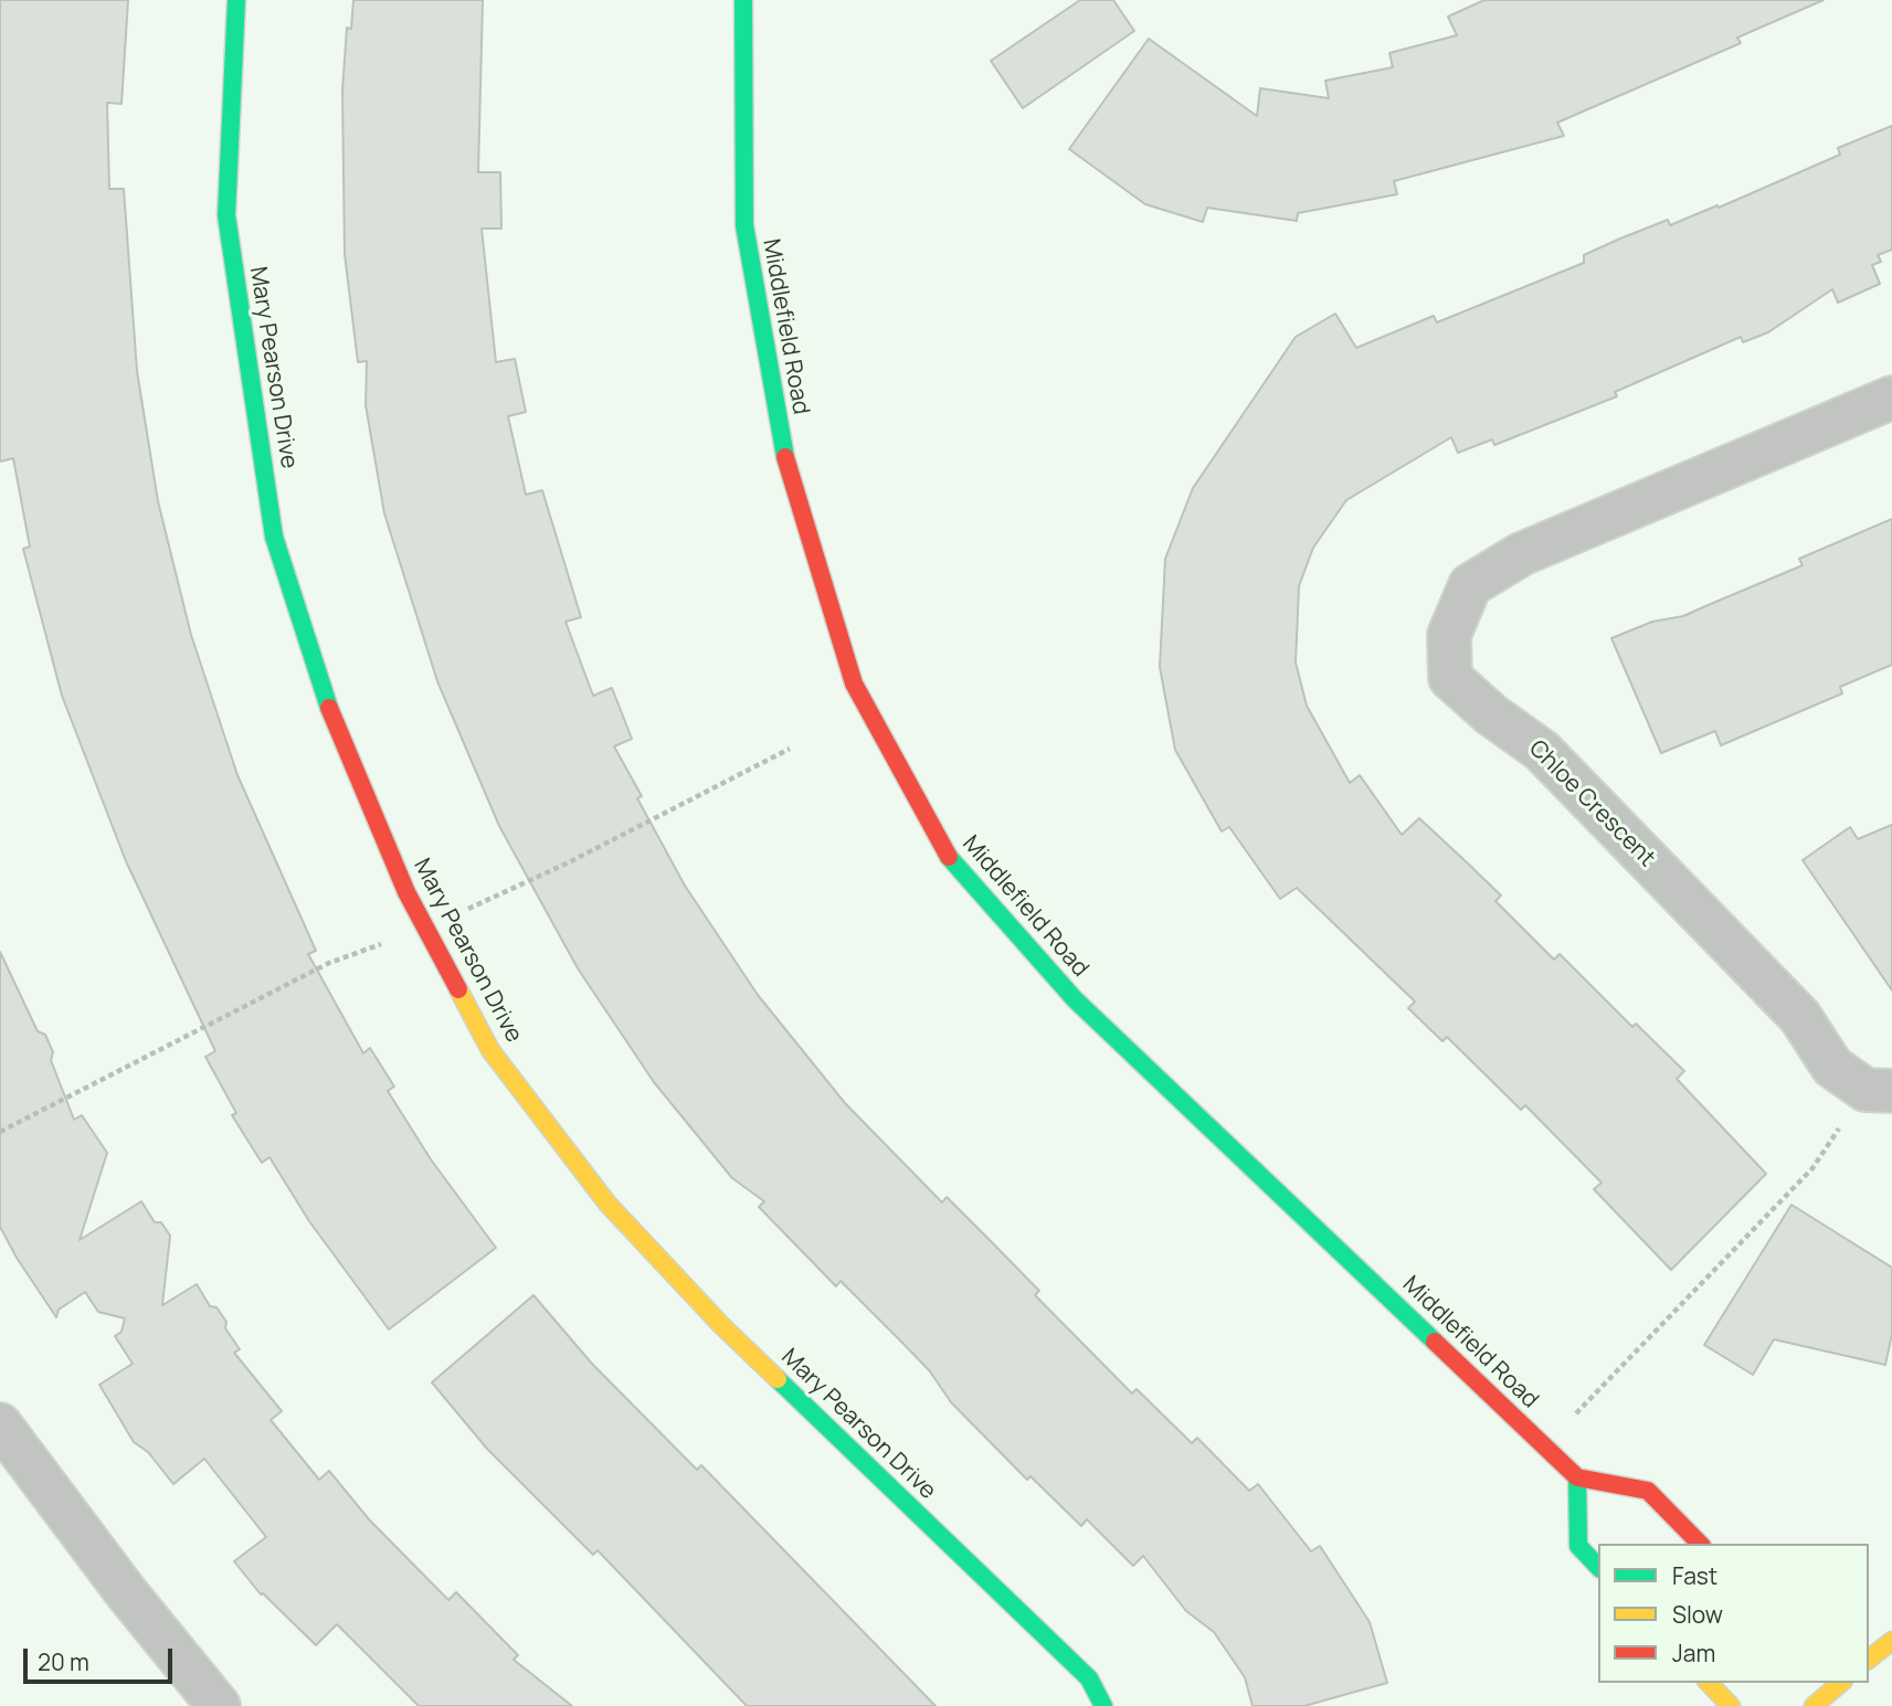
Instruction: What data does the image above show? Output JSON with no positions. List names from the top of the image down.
{
  "streets": {
    "main road": ["Middlefield Road", "Mary Pearson Drive"],
    "street": ["Chloe Crescent"]
  },
  "legend": ["Fast", "Slow", "Jam"],
  "scale_bar": "20 m"
}
